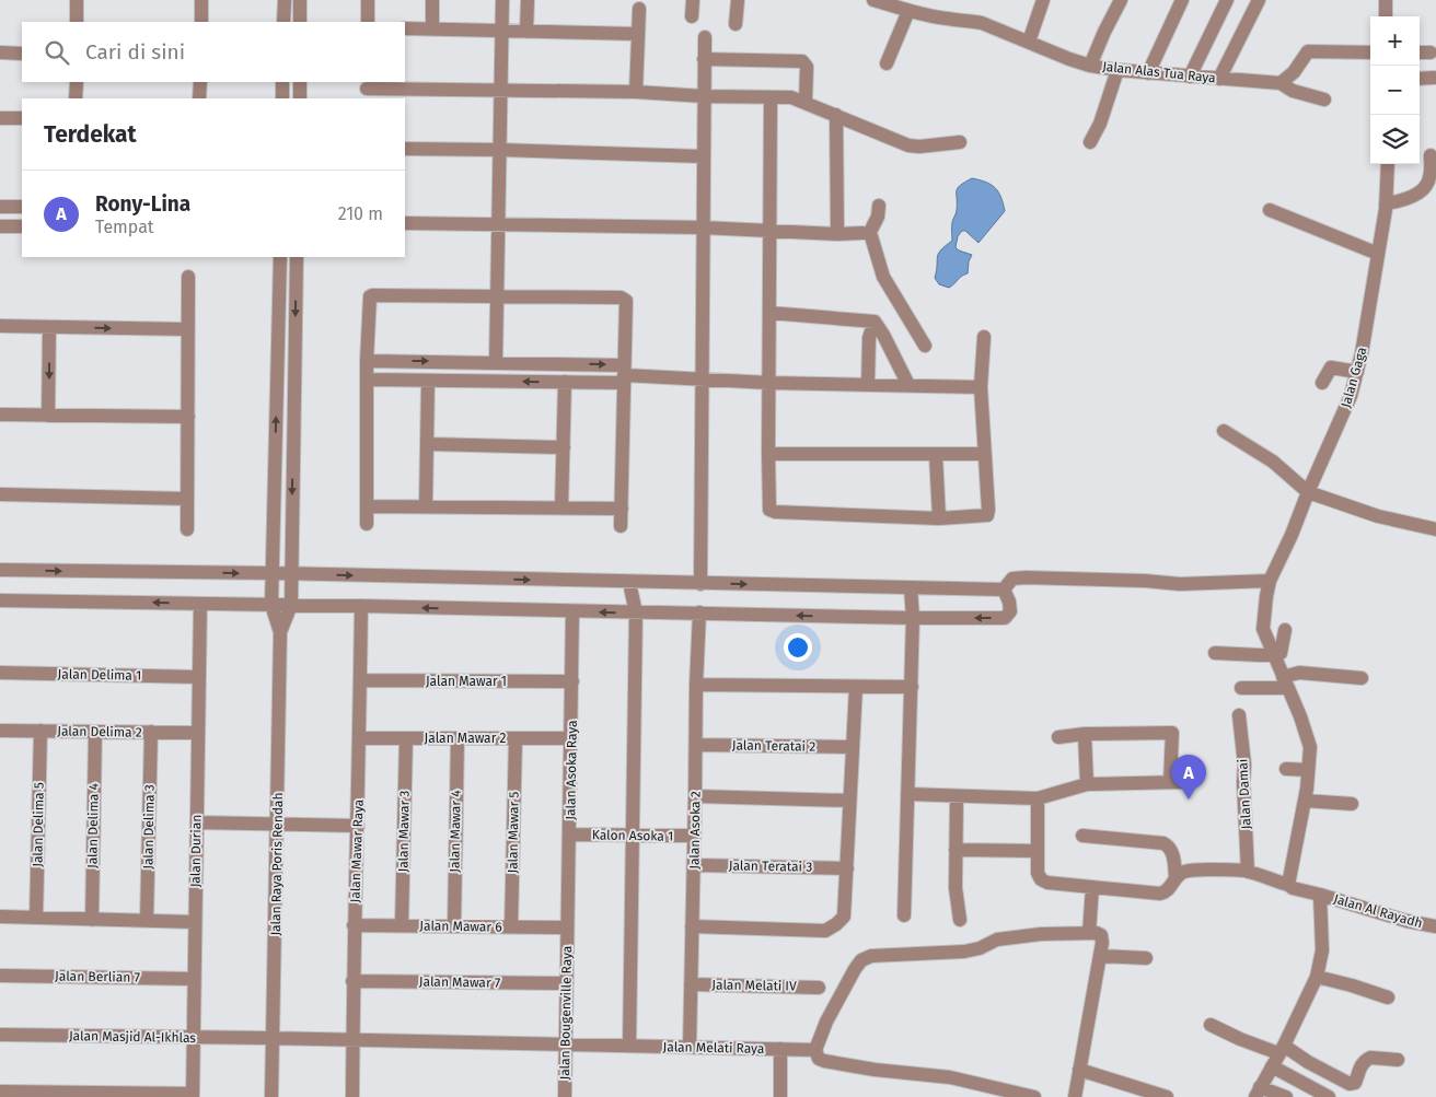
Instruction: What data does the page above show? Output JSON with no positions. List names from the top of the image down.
{
  "streets": {
    "street": [
      "Jalan Alas Tua Raya",
      "Jalan Gaga",
      "Jalan Delima 1",
      "Jalan Mawar 1",
      "Jalan Delima 2",
      "Jalan Mawar 2",
      "Jalan Teratai 2",
      "Jalan Asoka Raya",
      "Jalan Damai",
      "Jalan Delima 5",
      "Jalan Delima 4",
      "Jalan Delima 3",
      "Jalan Asoka 2",
      "Jalan Mawar 3",
      "Jalan Mawar 4",
      "Jalan Mawar 5",
      "Kalon Asoka 1",
      "Jalan Durian",
      "Jalan Mawar Raya",
      "Jalan Raya Poris Rendah",
      "Jalan Teratai 3",
      "Jalan Al Rayadh",
      "Jalan Mawar 6",
      "Jalan Berlian 7",
      "Jalan Mawar 7",
      "Jalan Melati IV",
      "Jalan Bougenville Raya",
      "Jalan Masjid Al-Ikhlas",
      "Jalan Melati Raya"
    ]
  },
  "crossings": [
    ["Jalan Gaga", "Jalan Al Rayadh"],
    ["Jalan Delima 1", "Jalan Durian"],
    ["Jalan Mawar 1", "Jalan Asoka Raya"],
    ["Jalan Mawar 1", "Jalan Mawar Raya"],
    ["Jalan Delima 2", "Jalan Delima 5"],
    ["Jalan Delima 2", "Jalan Delima 4"],
    ["Jalan Delima 2", "Jalan Delima 3"],
    ["Jalan Delima 2", "Jalan Durian"],
    ["Jalan Mawar 2", "Jalan Asoka Raya"],
    ["Jalan Mawar 2", "Jalan Mawar 3"],
    ["Jalan Mawar 2", "Jalan Mawar 4"],
    ["Jalan Mawar 2", "Jalan Mawar 5"],
    ["Jalan Mawar 2", "Jalan Mawar Raya"],
    ["Jalan Teratai 2", "Jalan Asoka 2"],
    ["Jalan Asoka Raya", "Kalon Asoka 1"],
    ["Jalan Asoka Raya", "Jalan Mawar 6"],
    ["Jalan Asoka Raya", "Jalan Bougenville Raya"],
    ["Jalan Damai", "Jalan Al Rayadh"],
    ["Jalan Asoka 2", "Kalon Asoka 1"],
    ["Jalan Asoka 2", "Jalan Teratai 3"],
    ["Jalan Asoka 2", "Jalan Melati IV"],
    ["Jalan Asoka 2", "Jalan Melati Raya"],
    ["Jalan Mawar 3", "Jalan Mawar 6"],
    ["Jalan Mawar 4", "Jalan Mawar 6"],
    ["Jalan Mawar 5", "Jalan Mawar 6"],
    ["Jalan Durian", "Jalan Berlian 7"],
    ["Jalan Durian", "Jalan Masjid Al-Ikhlas"],
    ["Jalan Mawar Raya", "Jalan Mawar 6"],
    ["Jalan Mawar Raya", "Jalan Mawar 7"],
    ["Jalan Mawar Raya", "Jalan Melati Raya"],
    ["Jalan Raya Poris Rendah", "Jalan Masjid Al-Ikhlas"],
    ["Jalan Raya Poris Rendah", "Jalan Melati Raya"],
    ["Jalan Mawar 6", "Jalan Bougenville Raya"],
    ["Jalan Mawar 7", "Jalan Bougenville Raya"],
    ["Jalan Bougenville Raya", "Jalan Melati Raya"],
    ["Jalan Masjid Al-Ikhlas", "Jalan Melati Raya"]
  ],
  "page": {
    "map_buttons": ["+", "−"],
    "search": "Cari di sini",
    "heading": "Terdekat",
    "list": [
      {
        "mark": "A",
        "name": "Rony-Lina",
        "note": "Tempat",
        "value": "210 m"
      }
    ],
    "pins": "A"
  }
}
